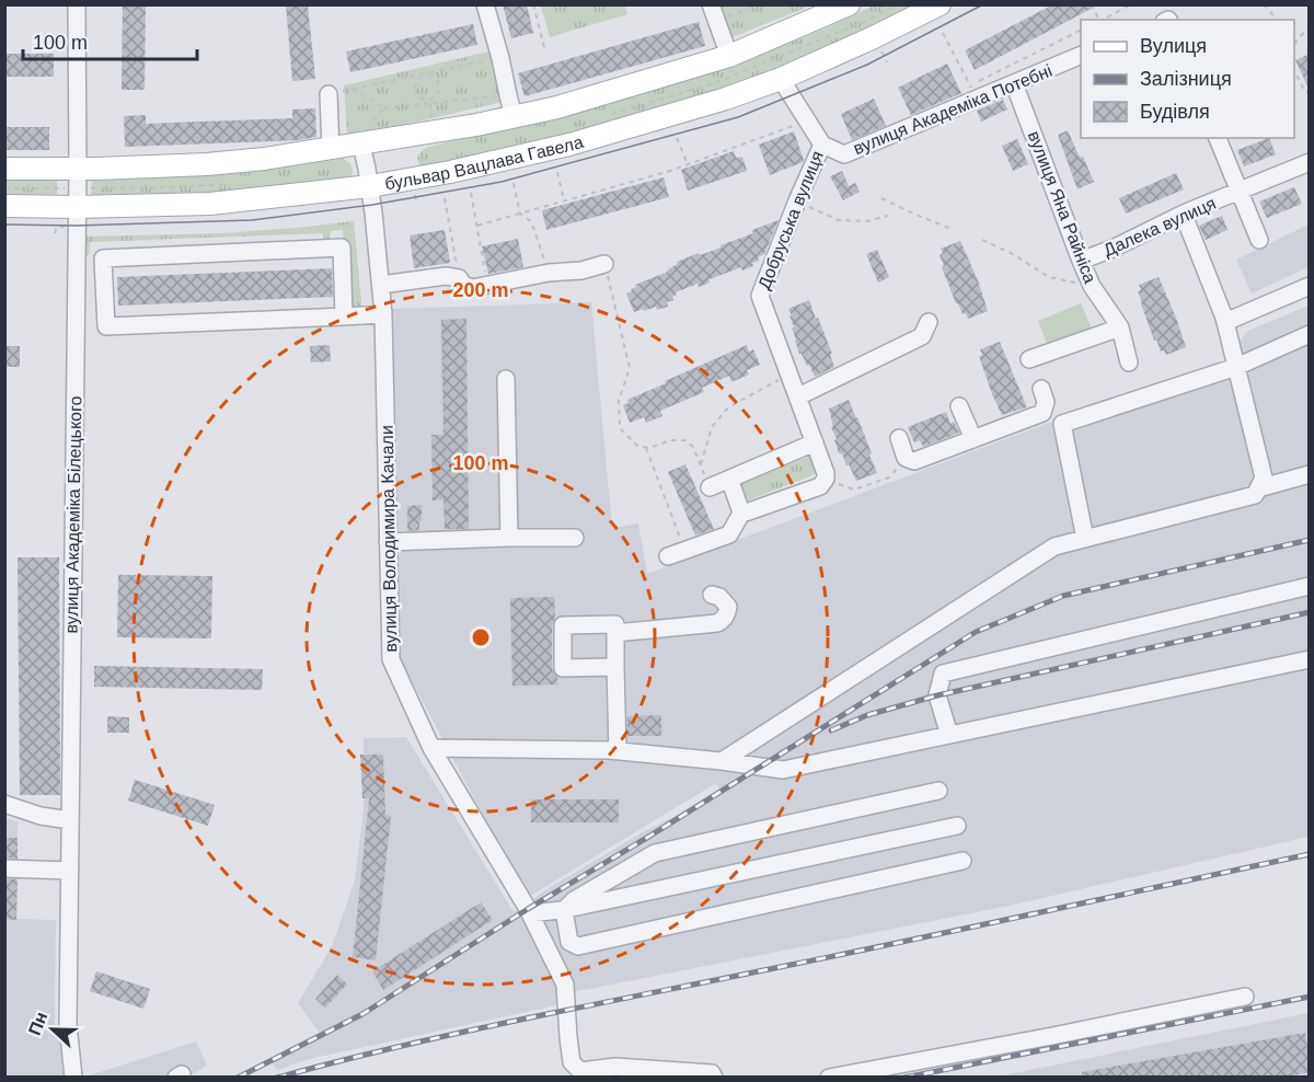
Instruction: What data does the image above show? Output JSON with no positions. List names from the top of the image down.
{
  "streets": {
    "main road": ["бульвар Вацлава Гавела"],
    "street": [
      "вулиця Академіка Потебні",
      "вулиця Яна Райніса",
      "Добруська вулиця",
      "Далека вулиця",
      "вулиця Академіка Білецького",
      "вулиця Володимира Качали"
    ]
  },
  "crossings": [
    ["вулиця Академіка Потебні", "вулиця Яна Райніса"],
    ["вулиця Академіка Потебні", "Добруська вулиця"],
    ["бульвар Вацлава Гавела", "Добруська вулиця"],
    ["бульвар Вацлава Гавела", "вулиця Академіка Білецького"],
    ["бульвар Вацлава Гавела", "вулиця Володимира Качали"],
    ["вулиця Яна Райніса", "Далека вулиця"]
  ],
  "legend": ["Вулиця", "Залізниця", "Будівля"],
  "scale_bar": "100 m",
  "north": "left",
  "rings": ["200 m", "100 m"]
}
